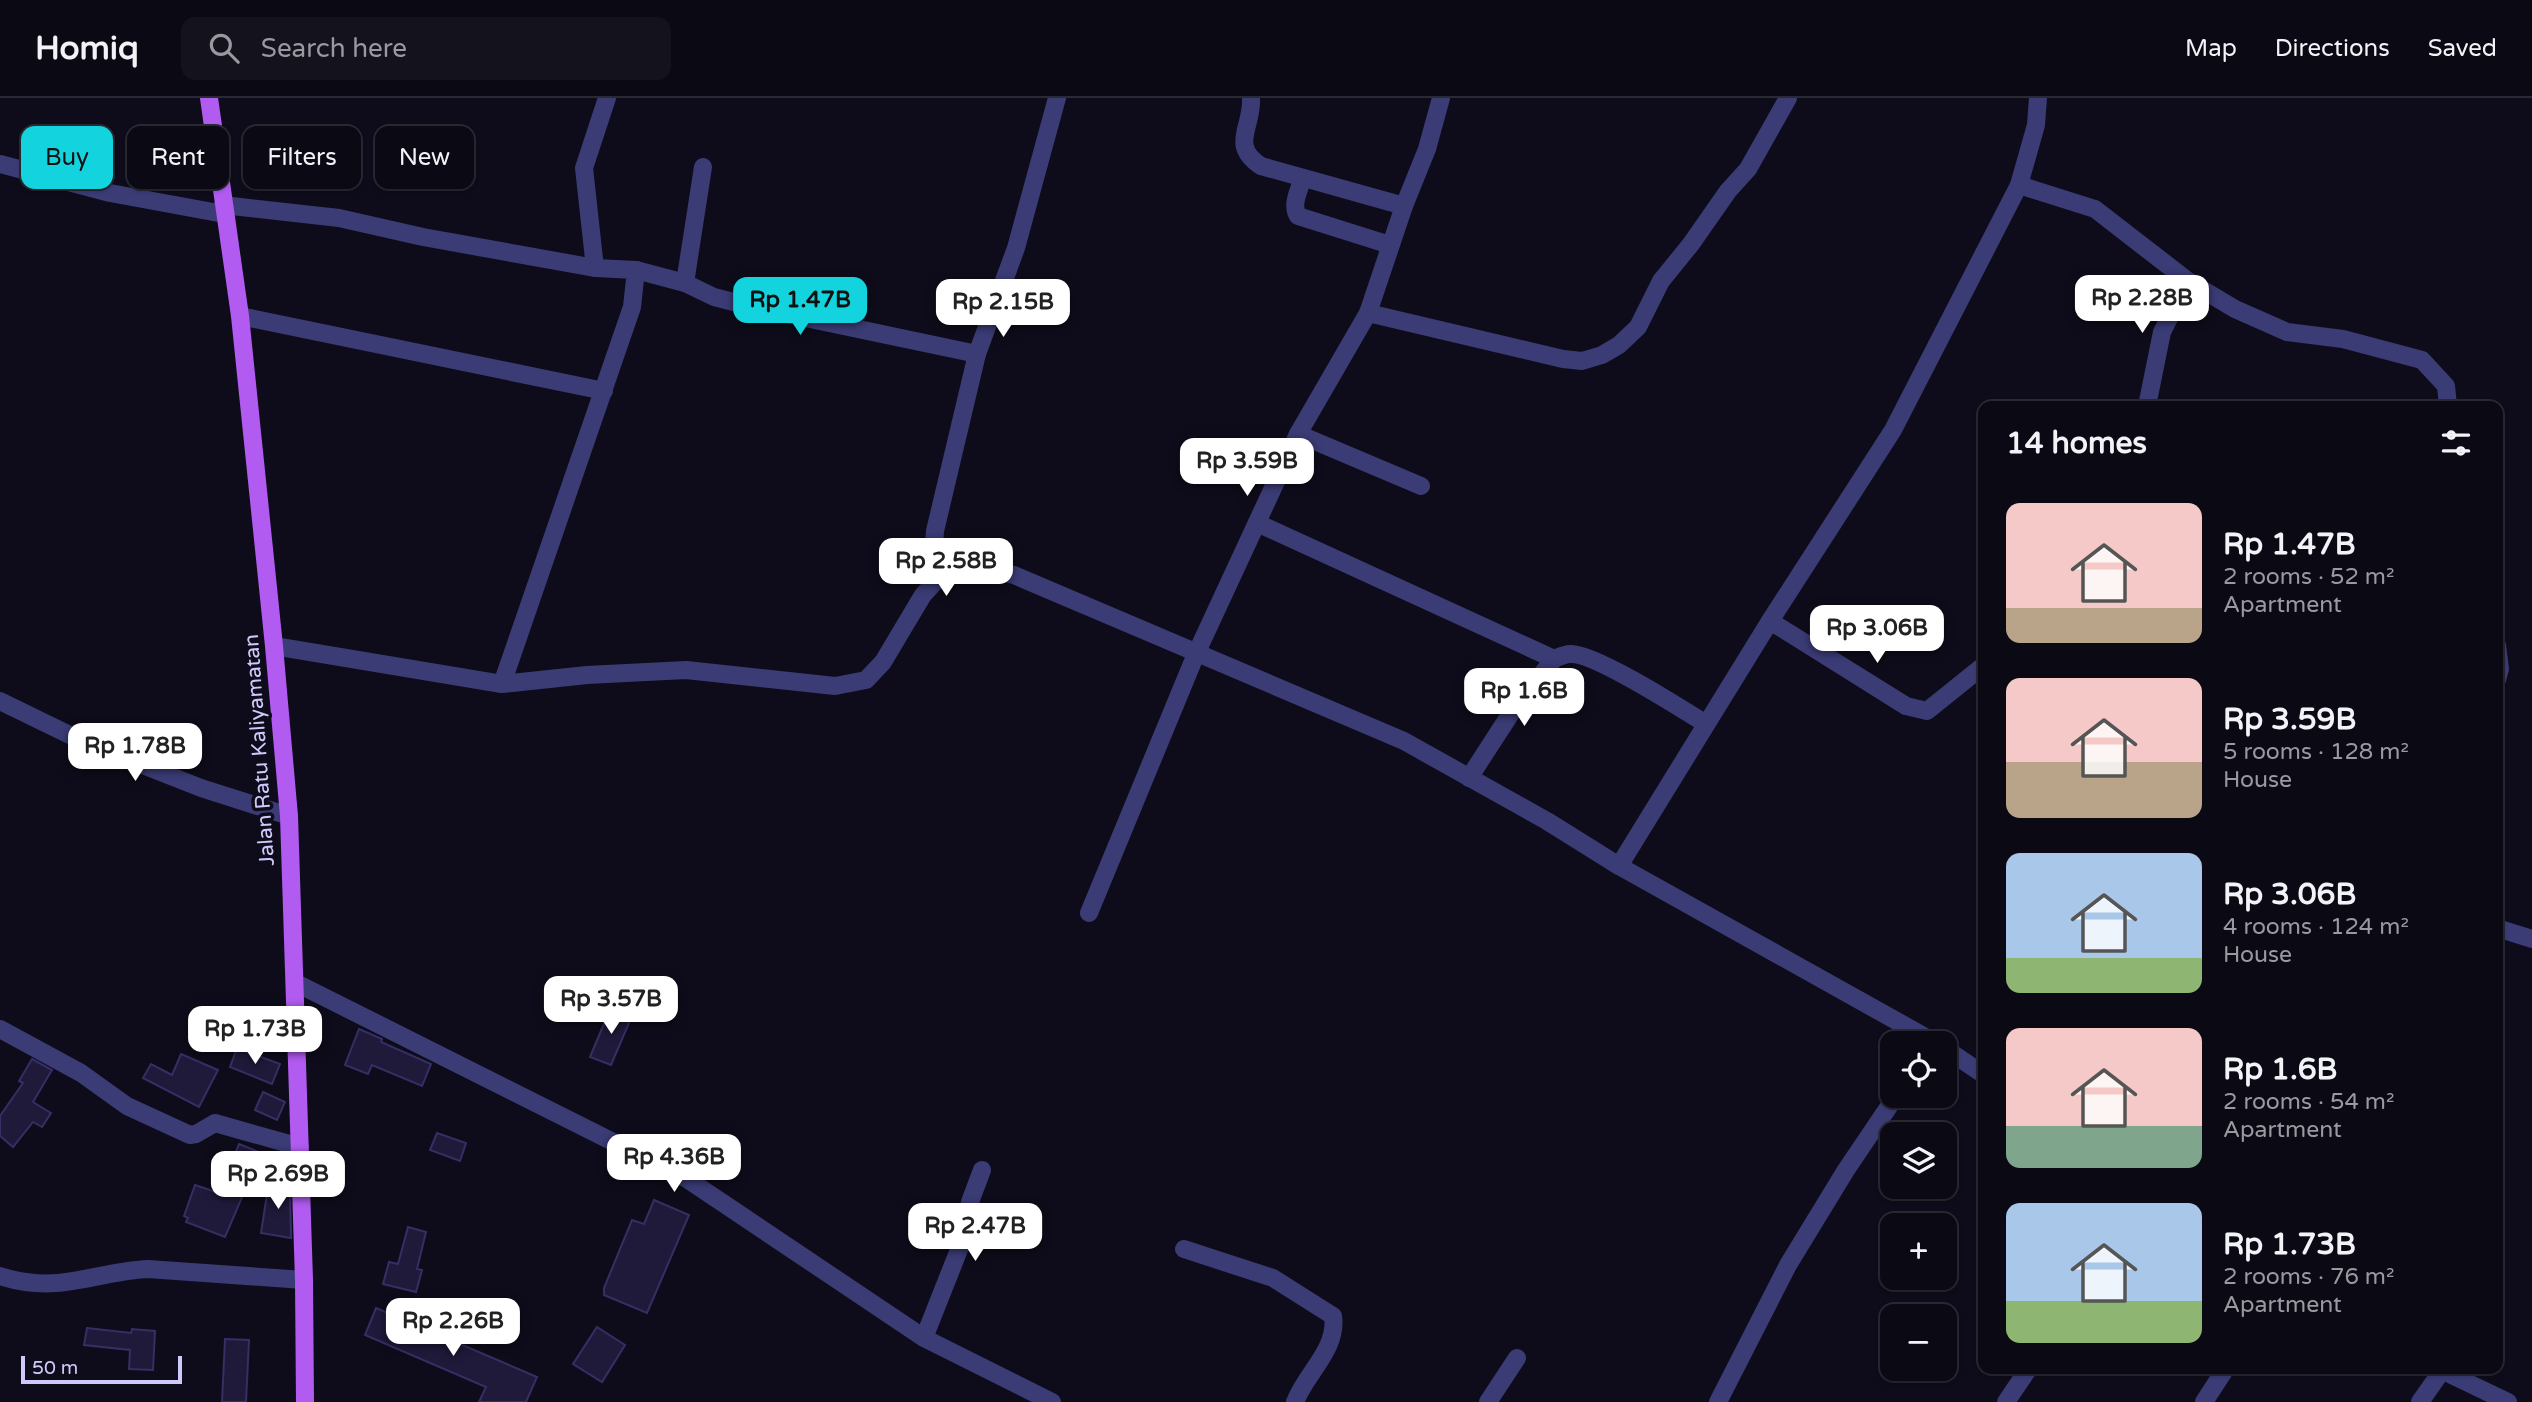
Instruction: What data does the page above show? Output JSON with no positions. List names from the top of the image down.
{
  "streets": {
    "main road": ["Jalan Ratu Kaliyamatan"]
  },
  "scale_bar": "50 m",
  "page": {
    "header": "Homiq",
    "search": "Search here",
    "nav": ["Map", "Directions", "Saved"],
    "chip": [
      "Buy",
      "Rent",
      "Filters",
      "New"
    ],
    "price": [
      "Rp 2.28B",
      "Rp 1.47B",
      "Rp 2.15B",
      "Rp 3.59B",
      "Rp 2.58B",
      "Rp 3.06B",
      "Rp 1.6B",
      "Rp 1.78B",
      "Rp 3.57B",
      "Rp 1.73B",
      "Rp 4.36B",
      "Rp 2.69B",
      "Rp 2.47B",
      "Rp 2.26B"
    ],
    "heading": "14 homes",
    "list": [
      {
        "name": "Rp 1.47B",
        "note": "2 rooms · 52 m² · Apartment"
      },
      {
        "name": "Rp 3.59B",
        "note": "5 rooms · 128 m² · House"
      },
      {
        "name": "Rp 3.06B",
        "note": "4 rooms · 124 m² · House"
      },
      {
        "name": "Rp 1.6B",
        "note": "2 rooms · 54 m² · Apartment"
      },
      {
        "name": "Rp 1.73B",
        "note": "2 rooms · 76 m² · Apartment"
      }
    ],
    "map_buttons": ["+", "−"],
    "scale": "50 m"
  }
}
